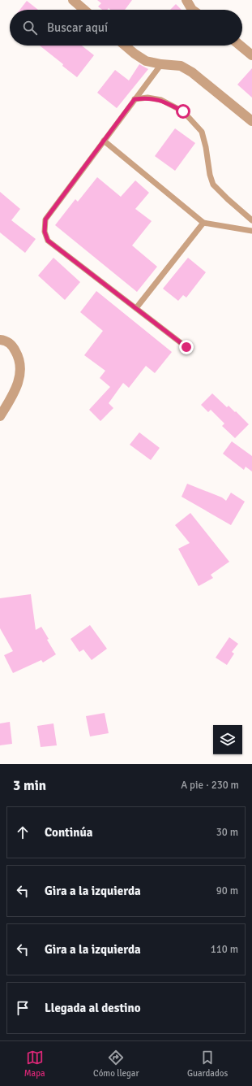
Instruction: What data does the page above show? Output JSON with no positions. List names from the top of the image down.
{
  "page": {
    "search": "Buscar aquí",
    "heading": ["3 min", "A pie · 230 m"],
    "list": [
      ["Continúa", "30 m"],
      ["Gira a la izquierda", "90 m"],
      ["Gira a la izquierda", "110 m"],
      "Llegada al destino"
    ],
    "nav": ["Mapa", "Cómo llegar", "Guardados"]
  }
}
